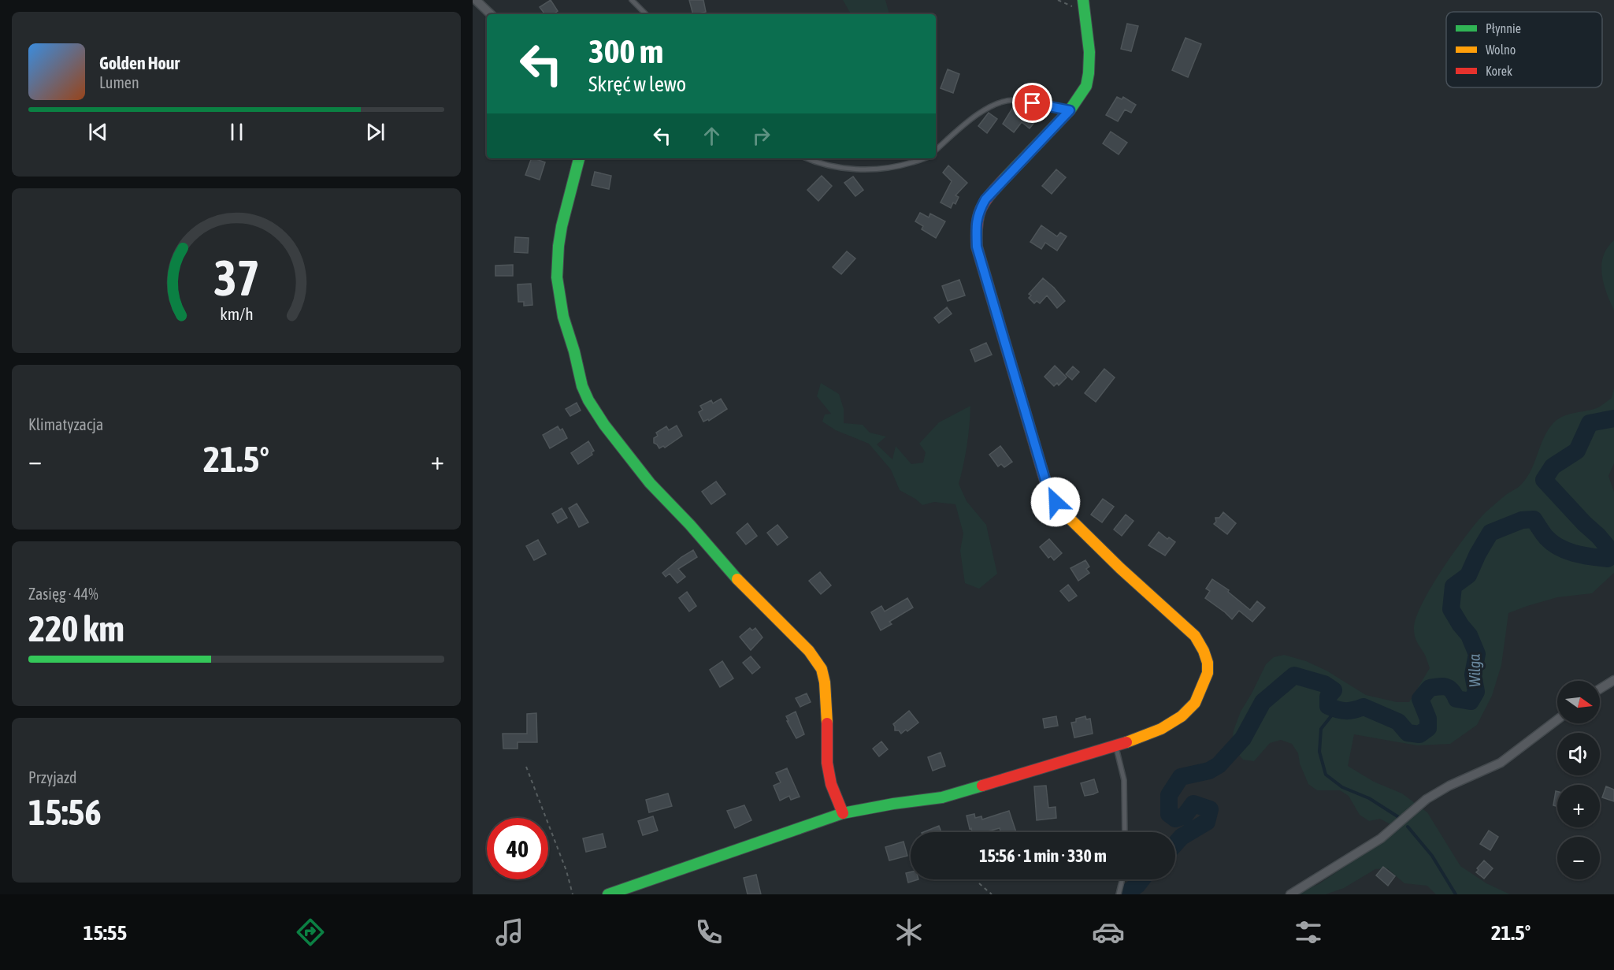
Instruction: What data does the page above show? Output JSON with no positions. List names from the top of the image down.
{
  "water": ["Wilga"],
  "legend": ["Płynnie", "Wolno", "Korek"],
  "north": "right",
  "page": {
    "turn": ["300 m", "Skręć w lewo"],
    "song": ["Golden Hour", "Lumen"],
    "tile": [
      "Klimatyzacja",
      ["Zasięg · 44%", "220 km"],
      ["Przyjazd", "15:56"]
    ],
    "heat": ["−", "21.5°", "+"],
    "map_buttons": ["+", "−"],
    "limit": "40",
    "trip": "15:56 · 1 min · 330 m",
    "tabs": ["15:55", "21.5°"],
    "gauge": ["37", "km/h"]
  }
}
